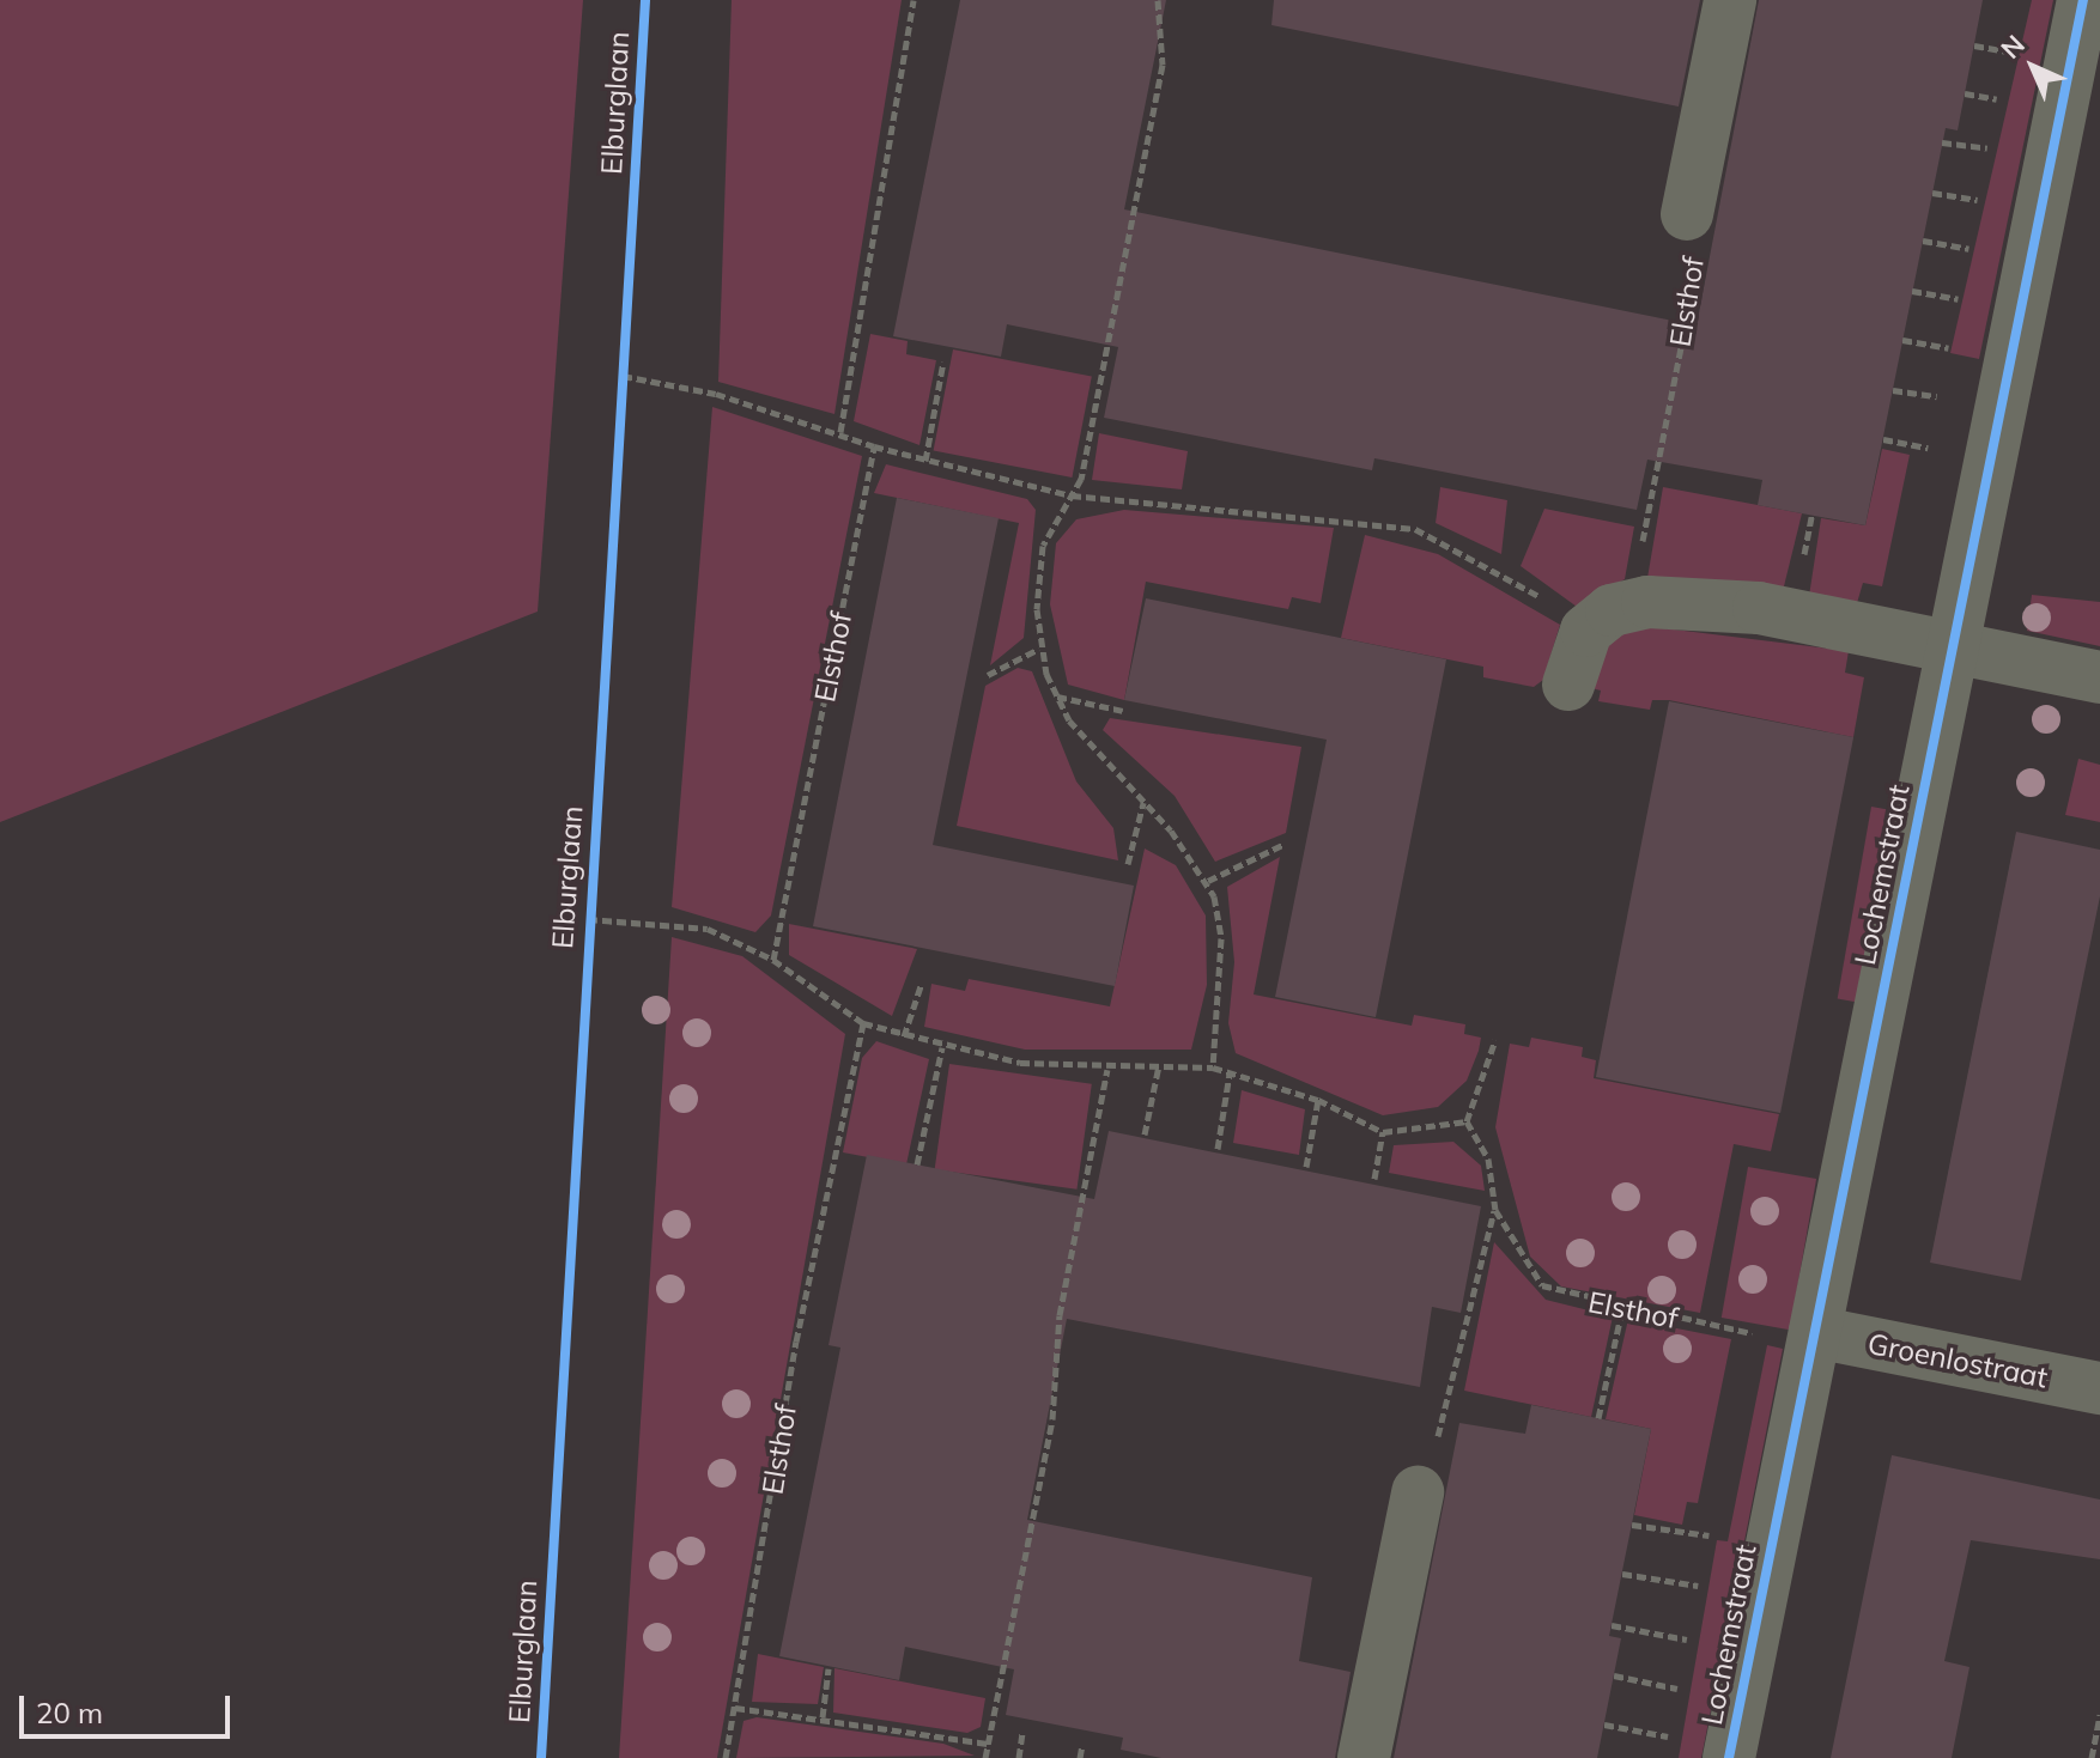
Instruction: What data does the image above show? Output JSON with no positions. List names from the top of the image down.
{
  "streets": {
    "street": ["Elsthof", "Lochemstraat", "Groenlostraat"],
    "cycle path": ["Elburglaan"]
  },
  "crossings": [
    ["Elsthof", "Lochemstraat"],
    ["Elsthof", "Groenlostraat"],
    ["Lochemstraat", "Groenlostraat"]
  ],
  "scale_bar": "20 m",
  "north": "top left"
}
